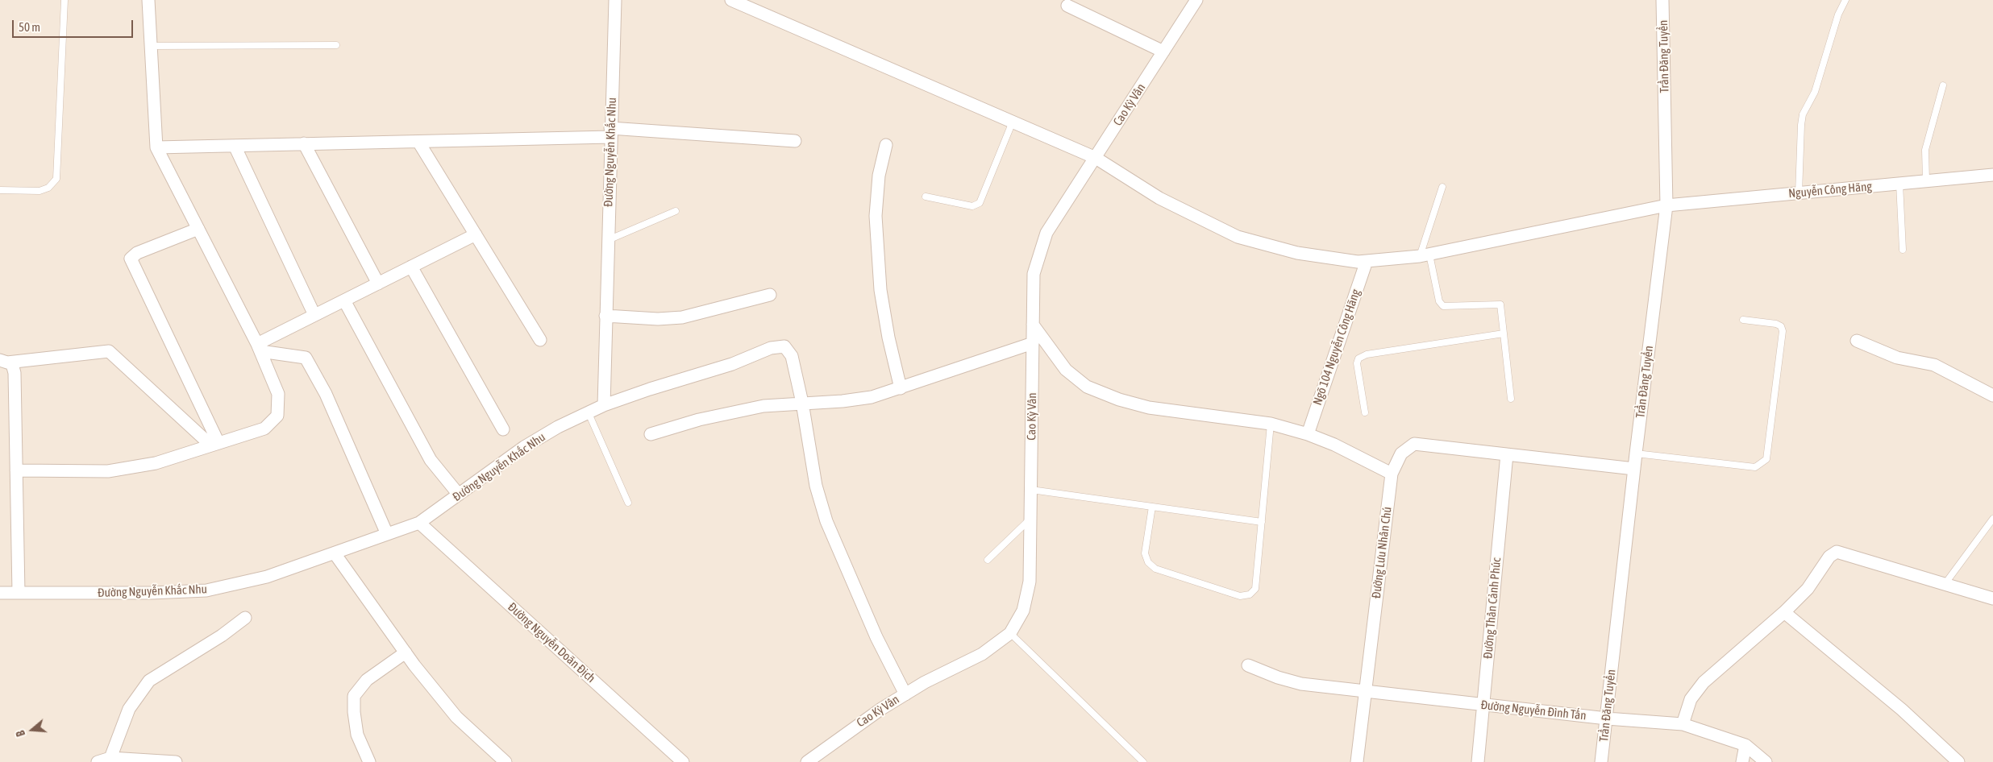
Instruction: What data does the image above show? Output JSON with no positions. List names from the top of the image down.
{
  "streets": {
    "street": [
      "Trần Đăng Tuyển",
      "Cao Kỳ Vân",
      "Đường Nguyễn Khắc Nhu",
      "Nguyễn Công Hãng",
      "Ngõ 104 Nguyễn Công Hãng",
      "Đường Lưu Nhân Chú",
      "Đường Thân Cảnh Phúc",
      "Đường Nguyễn Doãn Địch",
      "Đường Nguyễn Đình Tấn"
    ]
  },
  "crossings": [
    ["Trần Đăng Tuyển", "Nguyễn Công Hãng"],
    ["Trần Đăng Tuyển", "Đường Lưu Nhân Chú"],
    ["Trần Đăng Tuyển", "Đường Nguyễn Đình Tấn"],
    ["Cao Kỳ Vân", "Nguyễn Công Hãng"],
    ["Đường Nguyễn Khắc Nhu", "Đường Nguyễn Doãn Địch"],
    ["Nguyễn Công Hãng", "Ngõ 104 Nguyễn Công Hãng"],
    ["Đường Lưu Nhân Chú", "Đường Thân Cảnh Phúc"],
    ["Đường Lưu Nhân Chú", "Đường Nguyễn Đình Tấn"],
    ["Đường Thân Cảnh Phúc", "Đường Nguyễn Đình Tấn"]
  ],
  "scale_bar": "50 m",
  "north": "left"
}
